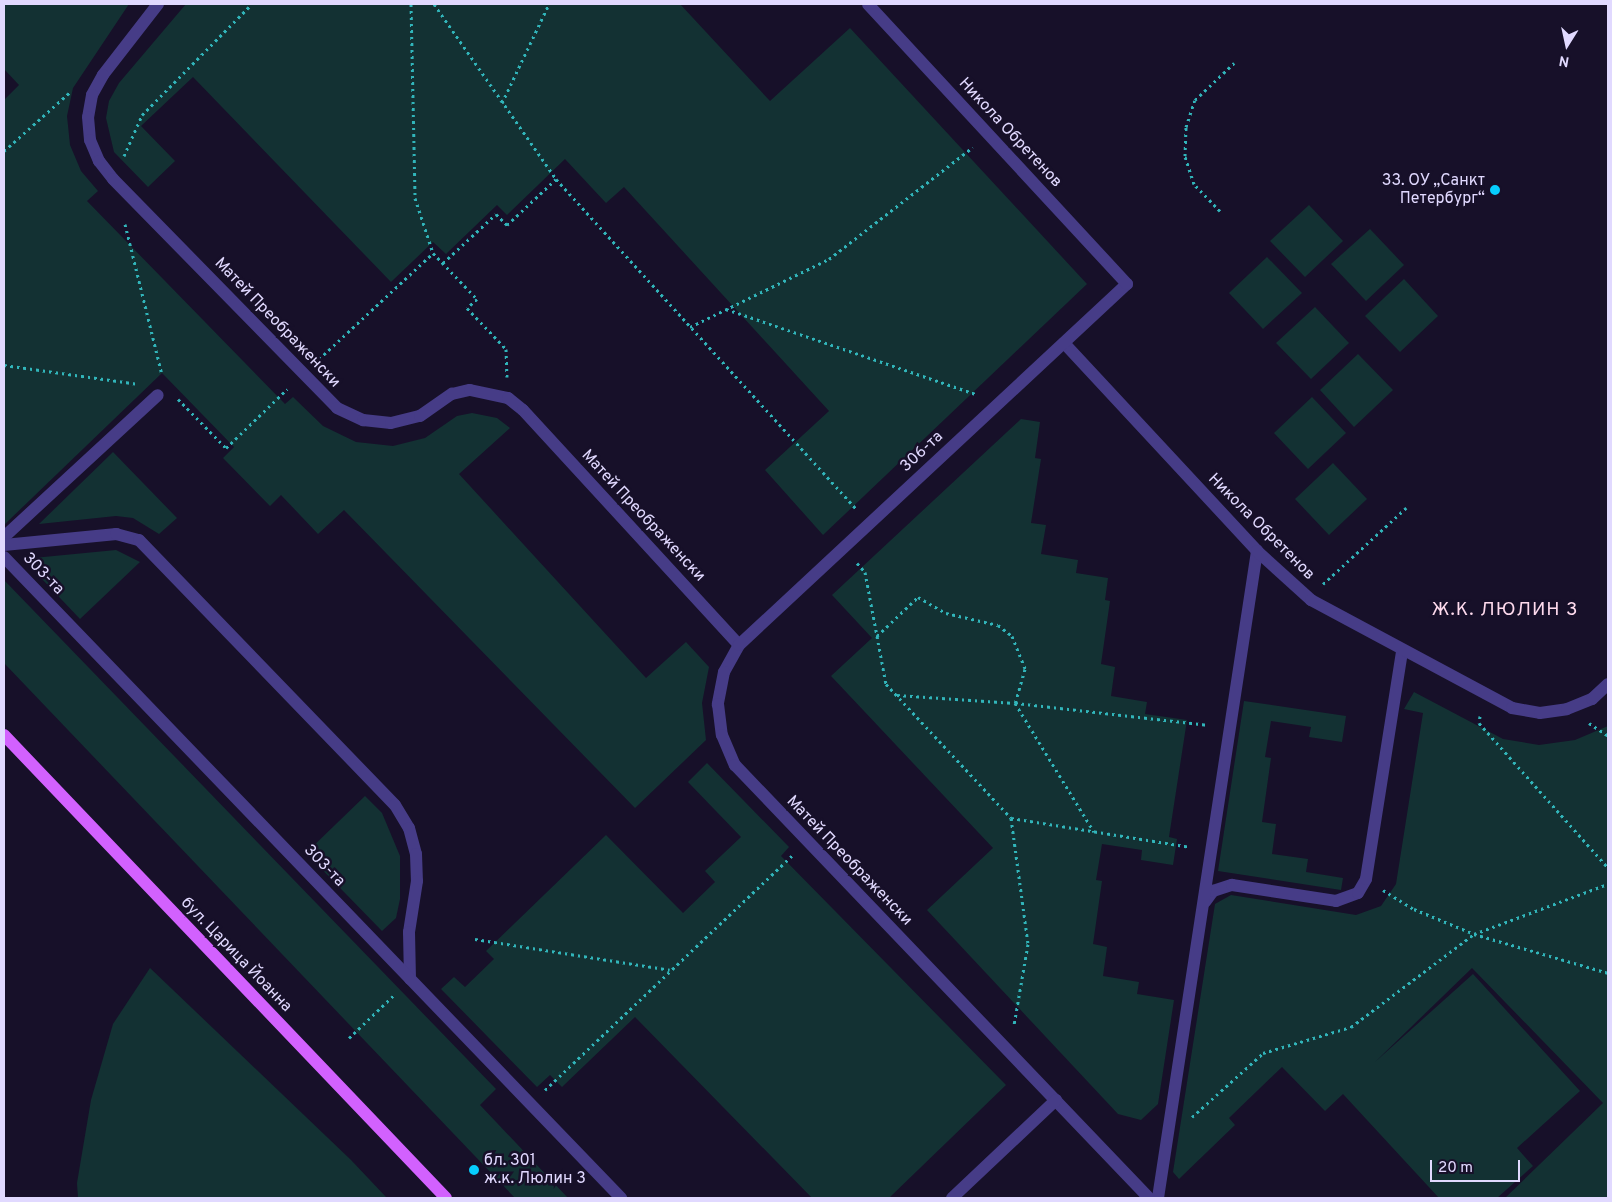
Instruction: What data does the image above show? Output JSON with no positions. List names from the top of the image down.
{
  "streets": {
    "main road": ["бул. Царица Йоанна"],
    "street": [
      "Никола Обретенов",
      "Матей Преображенски",
      "306-та",
      "303-та"
    ]
  },
  "crossings": [
    ["Никола Обретенов", "306-та"],
    ["Матей Преображенски", "306-та"]
  ],
  "districts": ["Ж.К. ЛЮЛИН 3"],
  "places": ["33. ОУ „Санкт Петербург“", "бл. 301 ж.к. Люлин 3"],
  "scale_bar": "20 m",
  "north": "bottom"
}
